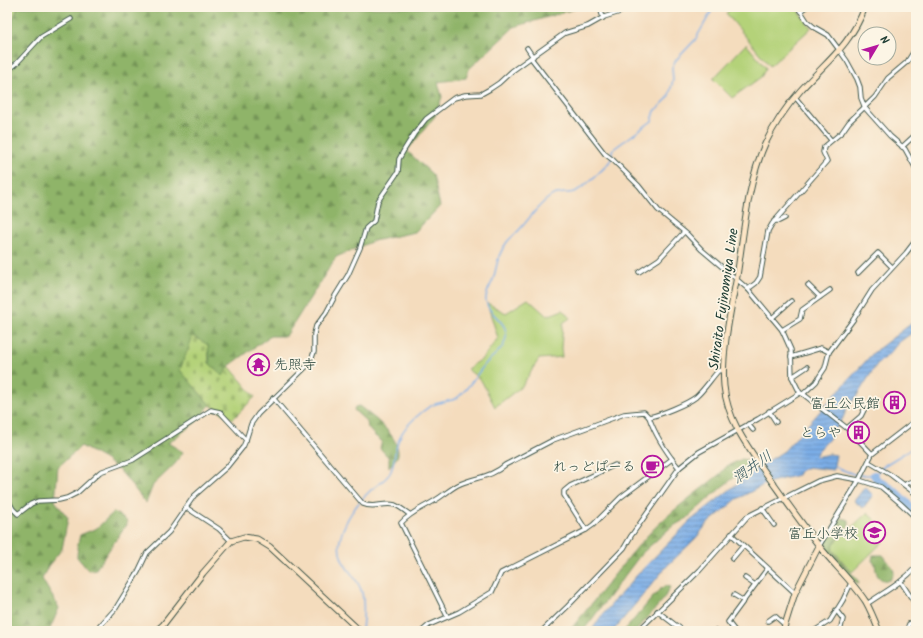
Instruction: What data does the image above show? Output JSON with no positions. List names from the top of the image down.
{
  "streets": {
    "main road": ["Shiraito Fujinomiya Line"]
  },
  "water": ["潤井川"],
  "places": {
    "temple": ["先照寺"],
    "building": ["富丘公民館", "とらや"],
    "cafe": ["れっどぱーる"],
    "school or university": ["富丘小学校"]
  },
  "north": "top right"
}
